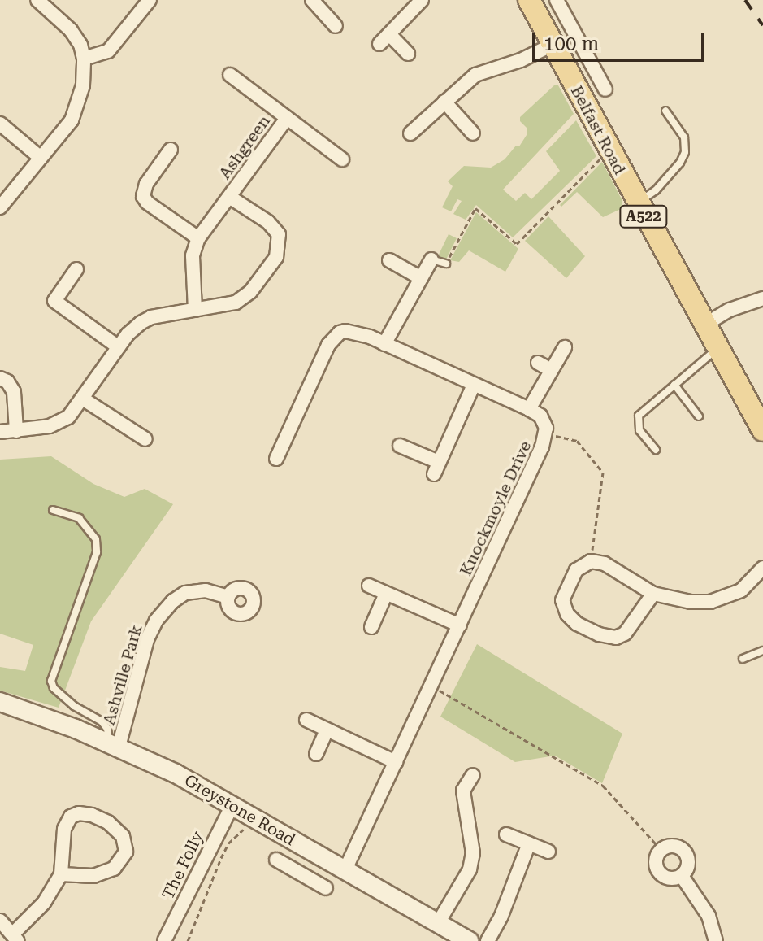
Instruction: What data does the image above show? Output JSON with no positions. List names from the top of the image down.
{
  "streets": {
    "main road": ["Belfast Road", "A522", "Greystone Road"],
    "street": [
      "Ashgreen",
      "Knockmoyle Drive",
      "Ashville Park",
      "The Folly"
    ]
  },
  "crossings": [
    ["Knockmoyle Drive", "Greystone Road"],
    ["Ashville Park", "Greystone Road"],
    ["Greystone Road", "The Folly"]
  ],
  "scale_bar": "100 m"
}
